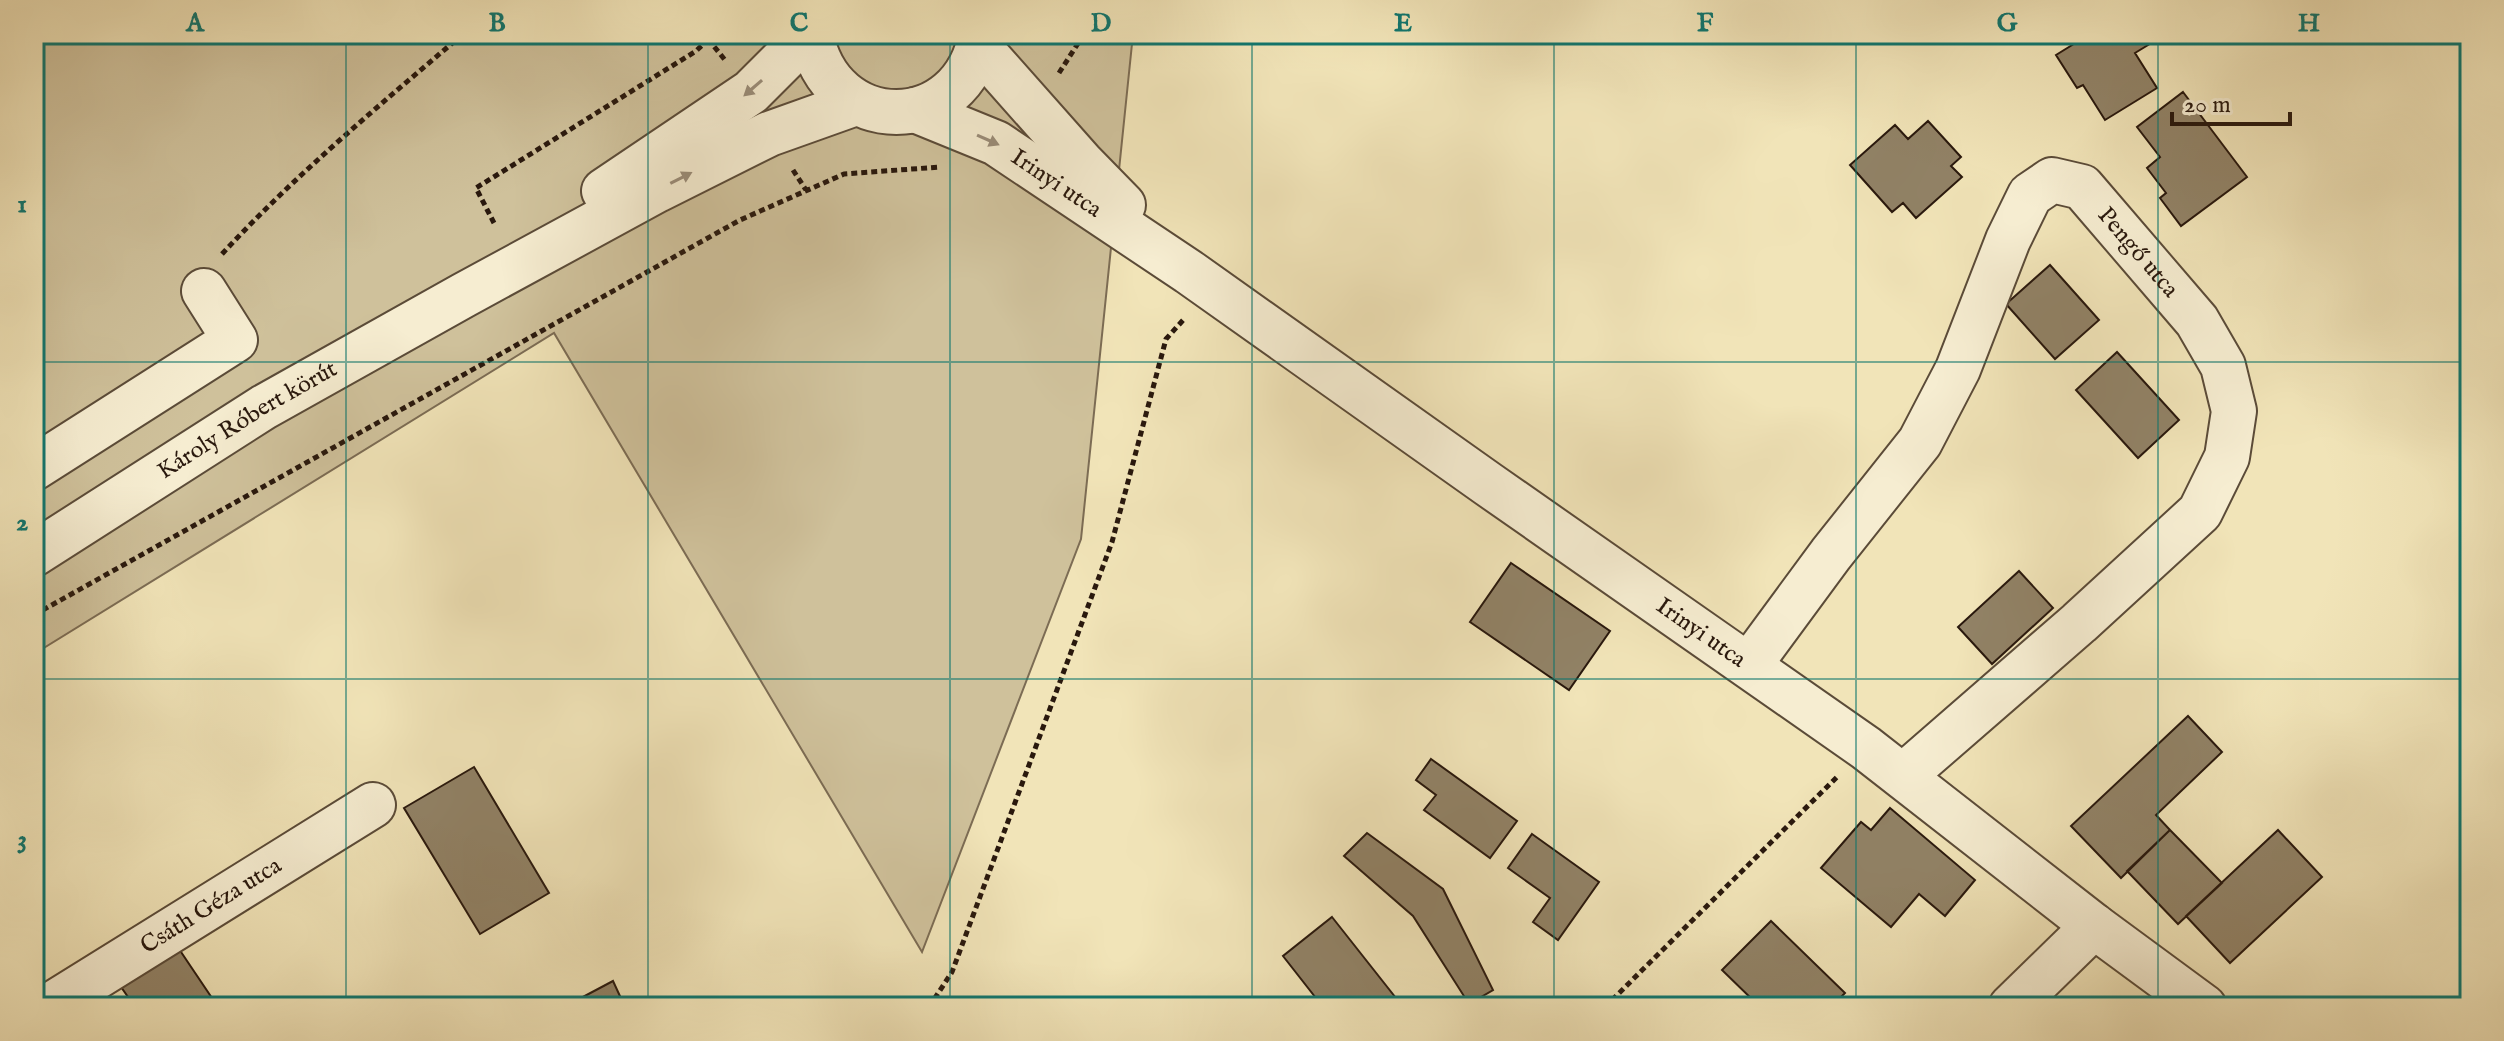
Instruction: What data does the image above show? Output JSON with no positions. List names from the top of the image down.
{
  "streets": {
    "street": [
      "Irinyi utca",
      "Pengő utca",
      "Károly Róbert körút",
      "Csáth Géza utca"
    ]
  },
  "crossings": [
    ["Irinyi utca", "Pengő utca"]
  ],
  "scale_bar": "20 m",
  "grid": {
    "columns": [
      "A",
      "B",
      "C",
      "D",
      "E",
      "F",
      "G",
      "H"
    ],
    "rows": ["1", "2", "3"]
  }
}
